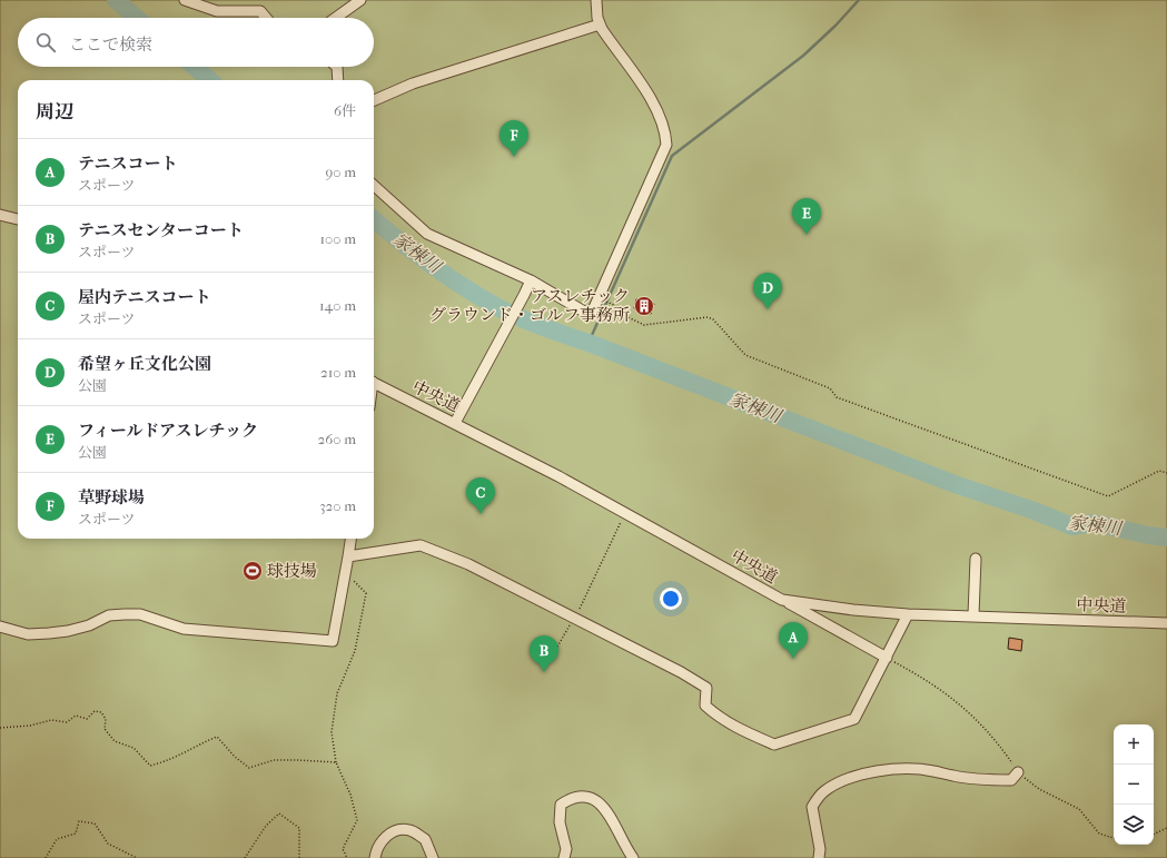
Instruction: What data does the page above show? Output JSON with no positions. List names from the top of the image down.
{
  "streets": {
    "lane": ["中央道"]
  },
  "water": ["家棟川"],
  "places": {
    "building": ["アスレチック グラウンド・ゴルフ事務所"],
    "sports": ["球技場"]
  },
  "page": {
    "search": "ここで検索",
    "heading": ["周辺", "6件"],
    "pins": [
      "F",
      "E",
      "D",
      "C",
      "A",
      "B"
    ],
    "list": [
      {
        "mark": "A",
        "name": "テニスコート",
        "note": "スポーツ",
        "value": "90 m"
      },
      {
        "mark": "B",
        "name": "テニスセンターコート",
        "note": "スポーツ",
        "value": "100 m"
      },
      {
        "mark": "C",
        "name": "屋内テニスコート",
        "note": "スポーツ",
        "value": "140 m"
      },
      {
        "mark": "D",
        "name": "希望ヶ丘文化公園",
        "note": "公園",
        "value": "210 m"
      },
      {
        "mark": "E",
        "name": "フィールドアスレチック",
        "note": "公園",
        "value": "260 m"
      },
      {
        "mark": "F",
        "name": "草野球場",
        "note": "スポーツ",
        "value": "320 m"
      }
    ],
    "map_buttons": ["+", "−"]
  }
}
